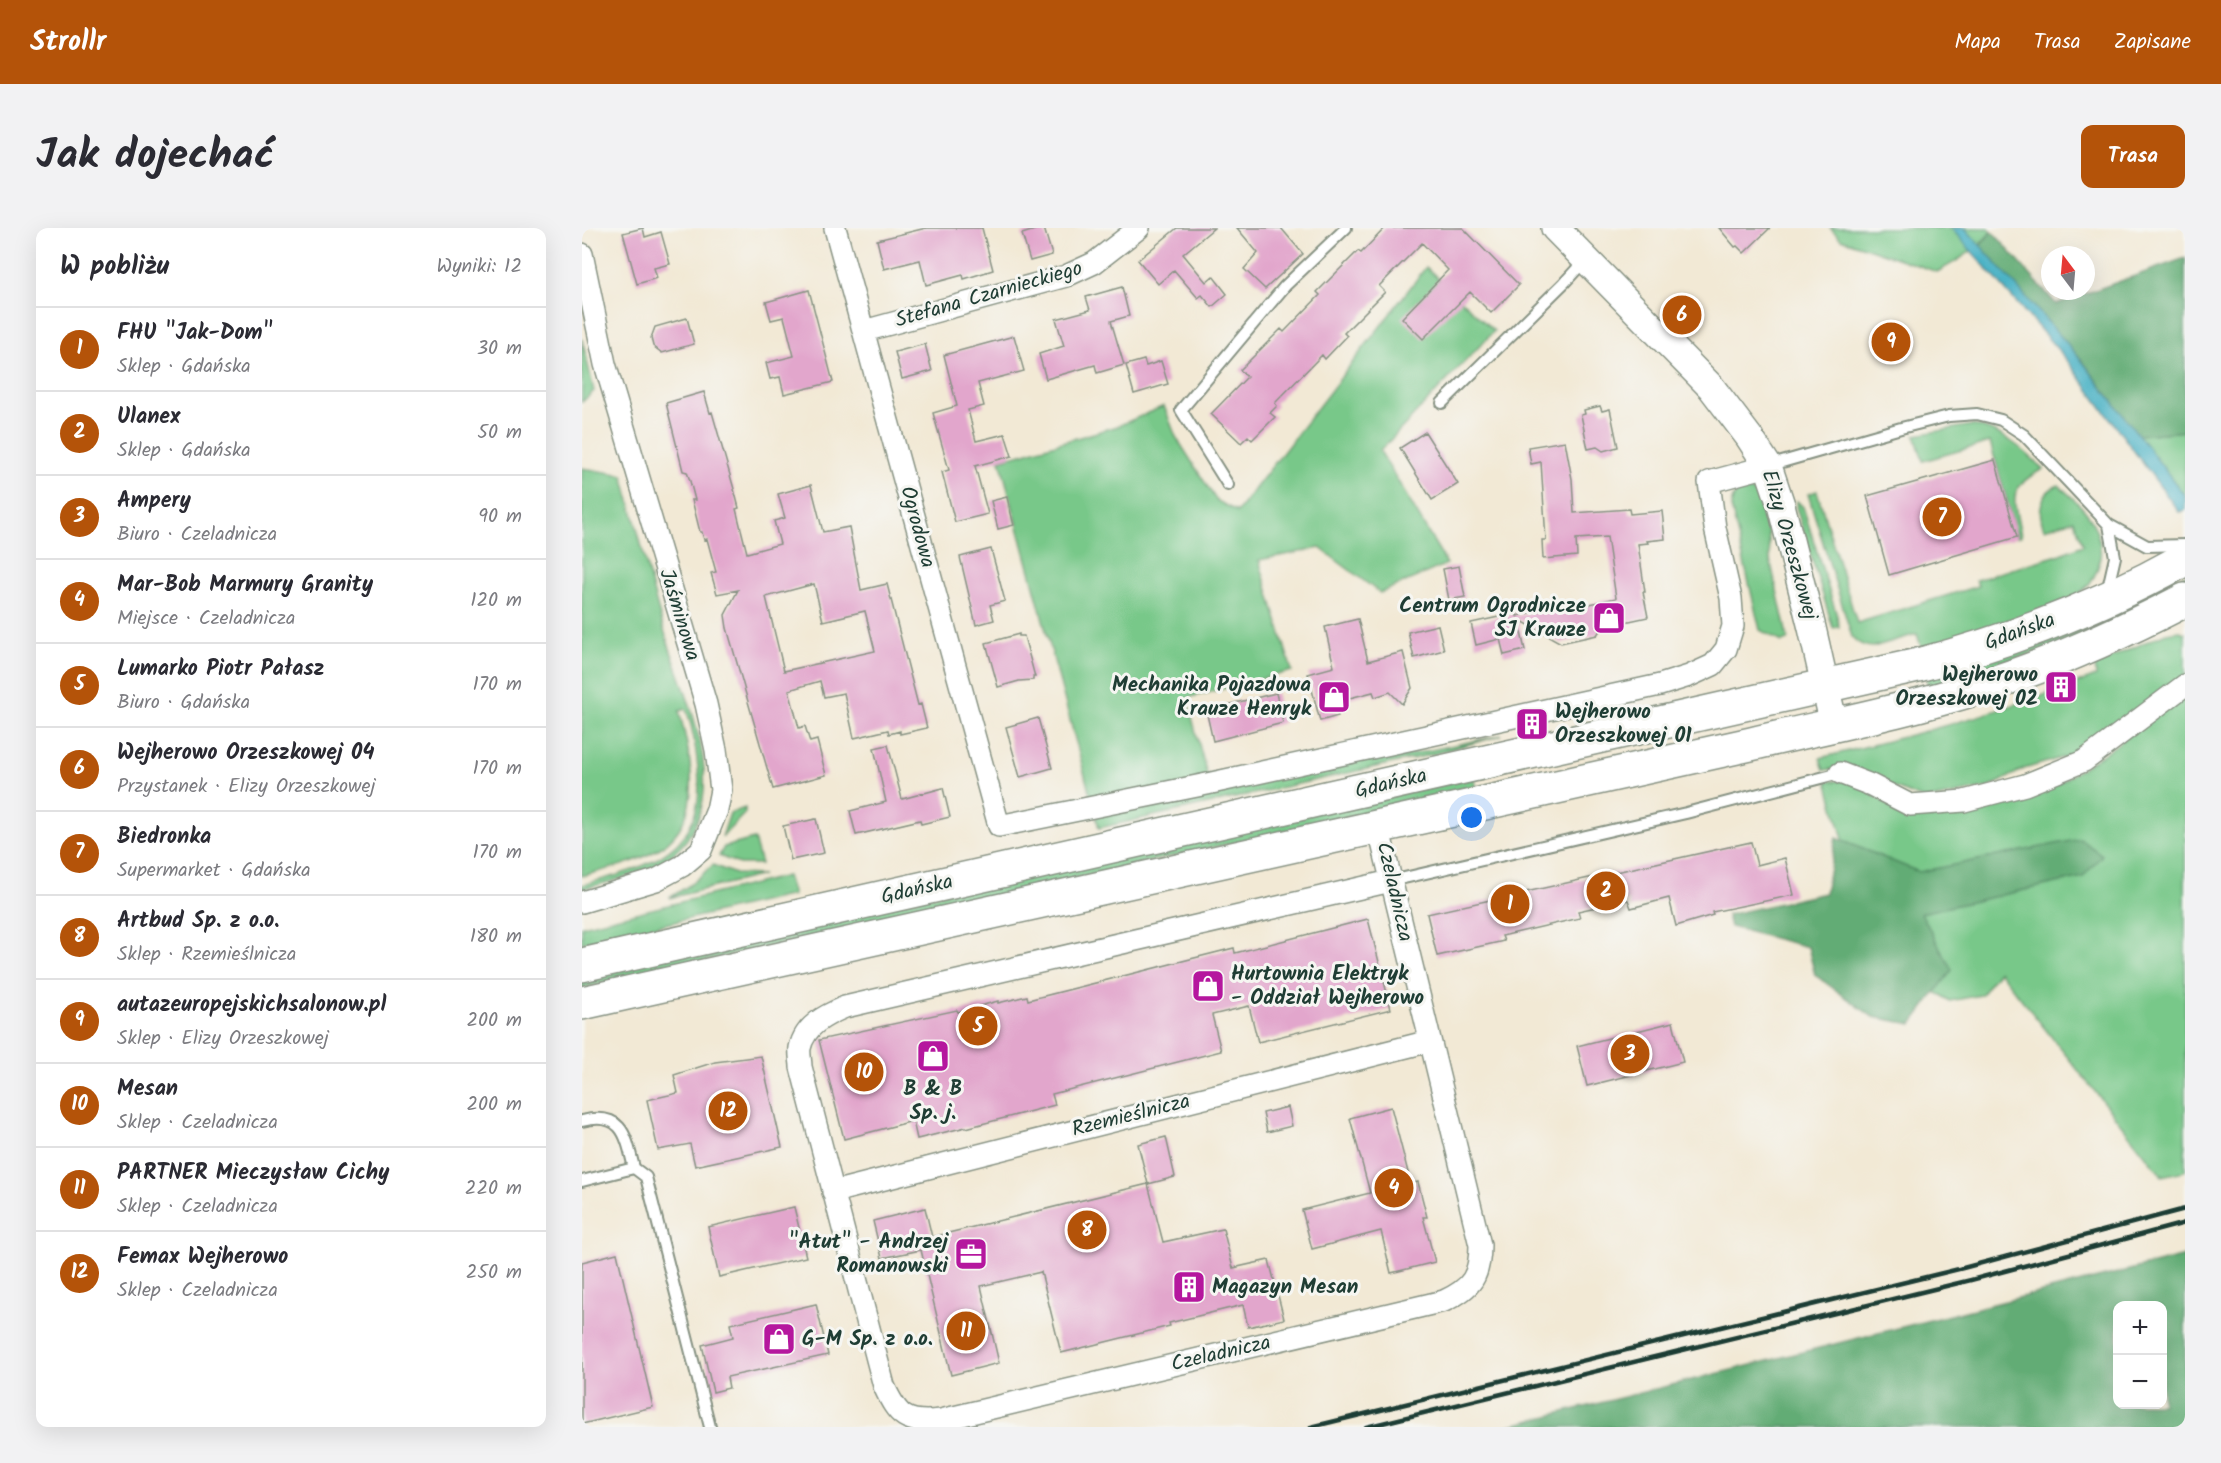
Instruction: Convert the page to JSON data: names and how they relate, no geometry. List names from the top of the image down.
{
  "streets": {
    "main road": ["Gdańska"],
    "street": [
      "Stefana Czarnieckiego",
      "Ogrodowa",
      "Elizy Orzeszkowej",
      "Jaśminowa",
      "Czeladnicza",
      "Rzemieślnicza"
    ]
  },
  "crossings": [
    ["Stefana Czarnieckiego", "Ogrodowa"],
    ["Ogrodowa", "Elizy Orzeszkowej"],
    ["Elizy Orzeszkowej", "Gdańska"],
    ["Gdańska", "Czeladnicza"],
    ["Czeladnicza", "Rzemieślnicza"]
  ],
  "places": {
    "shop": [
      "Centrum Ogrodnicze SJ Krauze",
      "Mechanika Pojazdowa Krauze Henryk",
      "Hurtownia Elektryk - Oddział Wejherowo",
      "B & B Sp. j.",
      "G-M Sp. z o.o."
    ],
    "building": ["Wejherowo Orzeszkowej 02", "Wejherowo Orzeszkowej 01", "Magazyn Mesan"],
    "office": ["\"Atut\" - Andrzej Romanowski"]
  },
  "north": "top",
  "page": {
    "header": "Strollr",
    "nav": ["Mapa", "Trasa", "Zapisane"],
    "title": "Jak dojechać",
    "buttons": "Trasa",
    "heading": ["W pobliżu", "Wyniki: 12"],
    "pins": [
      "6",
      "9",
      "7",
      "2",
      "1",
      "5",
      "3",
      "10",
      "12",
      "4",
      "8",
      "11"
    ],
    "list": [
      {
        "mark": "1",
        "name": "FHU \"Jak-Dom\"",
        "note": "Sklep · Gdańska",
        "value": "30 m"
      },
      {
        "mark": "2",
        "name": "Ulanex",
        "note": "Sklep · Gdańska",
        "value": "50 m"
      },
      {
        "mark": "3",
        "name": "Ampery",
        "note": "Biuro · Czeladnicza",
        "value": "90 m"
      },
      {
        "mark": "4",
        "name": "Mar-Bob Marmury Granity",
        "note": "Miejsce · Czeladnicza",
        "value": "120 m"
      },
      {
        "mark": "5",
        "name": "Lumarko Piotr Pałasz",
        "note": "Biuro · Gdańska",
        "value": "170 m"
      },
      {
        "mark": "6",
        "name": "Wejherowo Orzeszkowej 04",
        "note": "Przystanek · Elizy Orzeszkowej",
        "value": "170 m"
      },
      {
        "mark": "7",
        "name": "Biedronka",
        "note": "Supermarket · Gdańska",
        "value": "170 m"
      },
      {
        "mark": "8",
        "name": "Artbud Sp. z o.o.",
        "note": "Sklep · Rzemieślnicza",
        "value": "180 m"
      },
      {
        "mark": "9",
        "name": "autazeuropejskichsalonow.pl",
        "note": "Sklep · Elizy Orzeszkowej",
        "value": "200 m"
      },
      {
        "mark": "10",
        "name": "Mesan",
        "note": "Sklep · Czeladnicza",
        "value": "200 m"
      },
      {
        "mark": "11",
        "name": "PARTNER Mieczysław Cichy",
        "note": "Sklep · Czeladnicza",
        "value": "220 m"
      },
      {
        "mark": "12",
        "name": "Femax Wejherowo",
        "note": "Sklep · Czeladnicza",
        "value": "250 m"
      }
    ],
    "map_buttons": ["+", "−"]
  }
}
